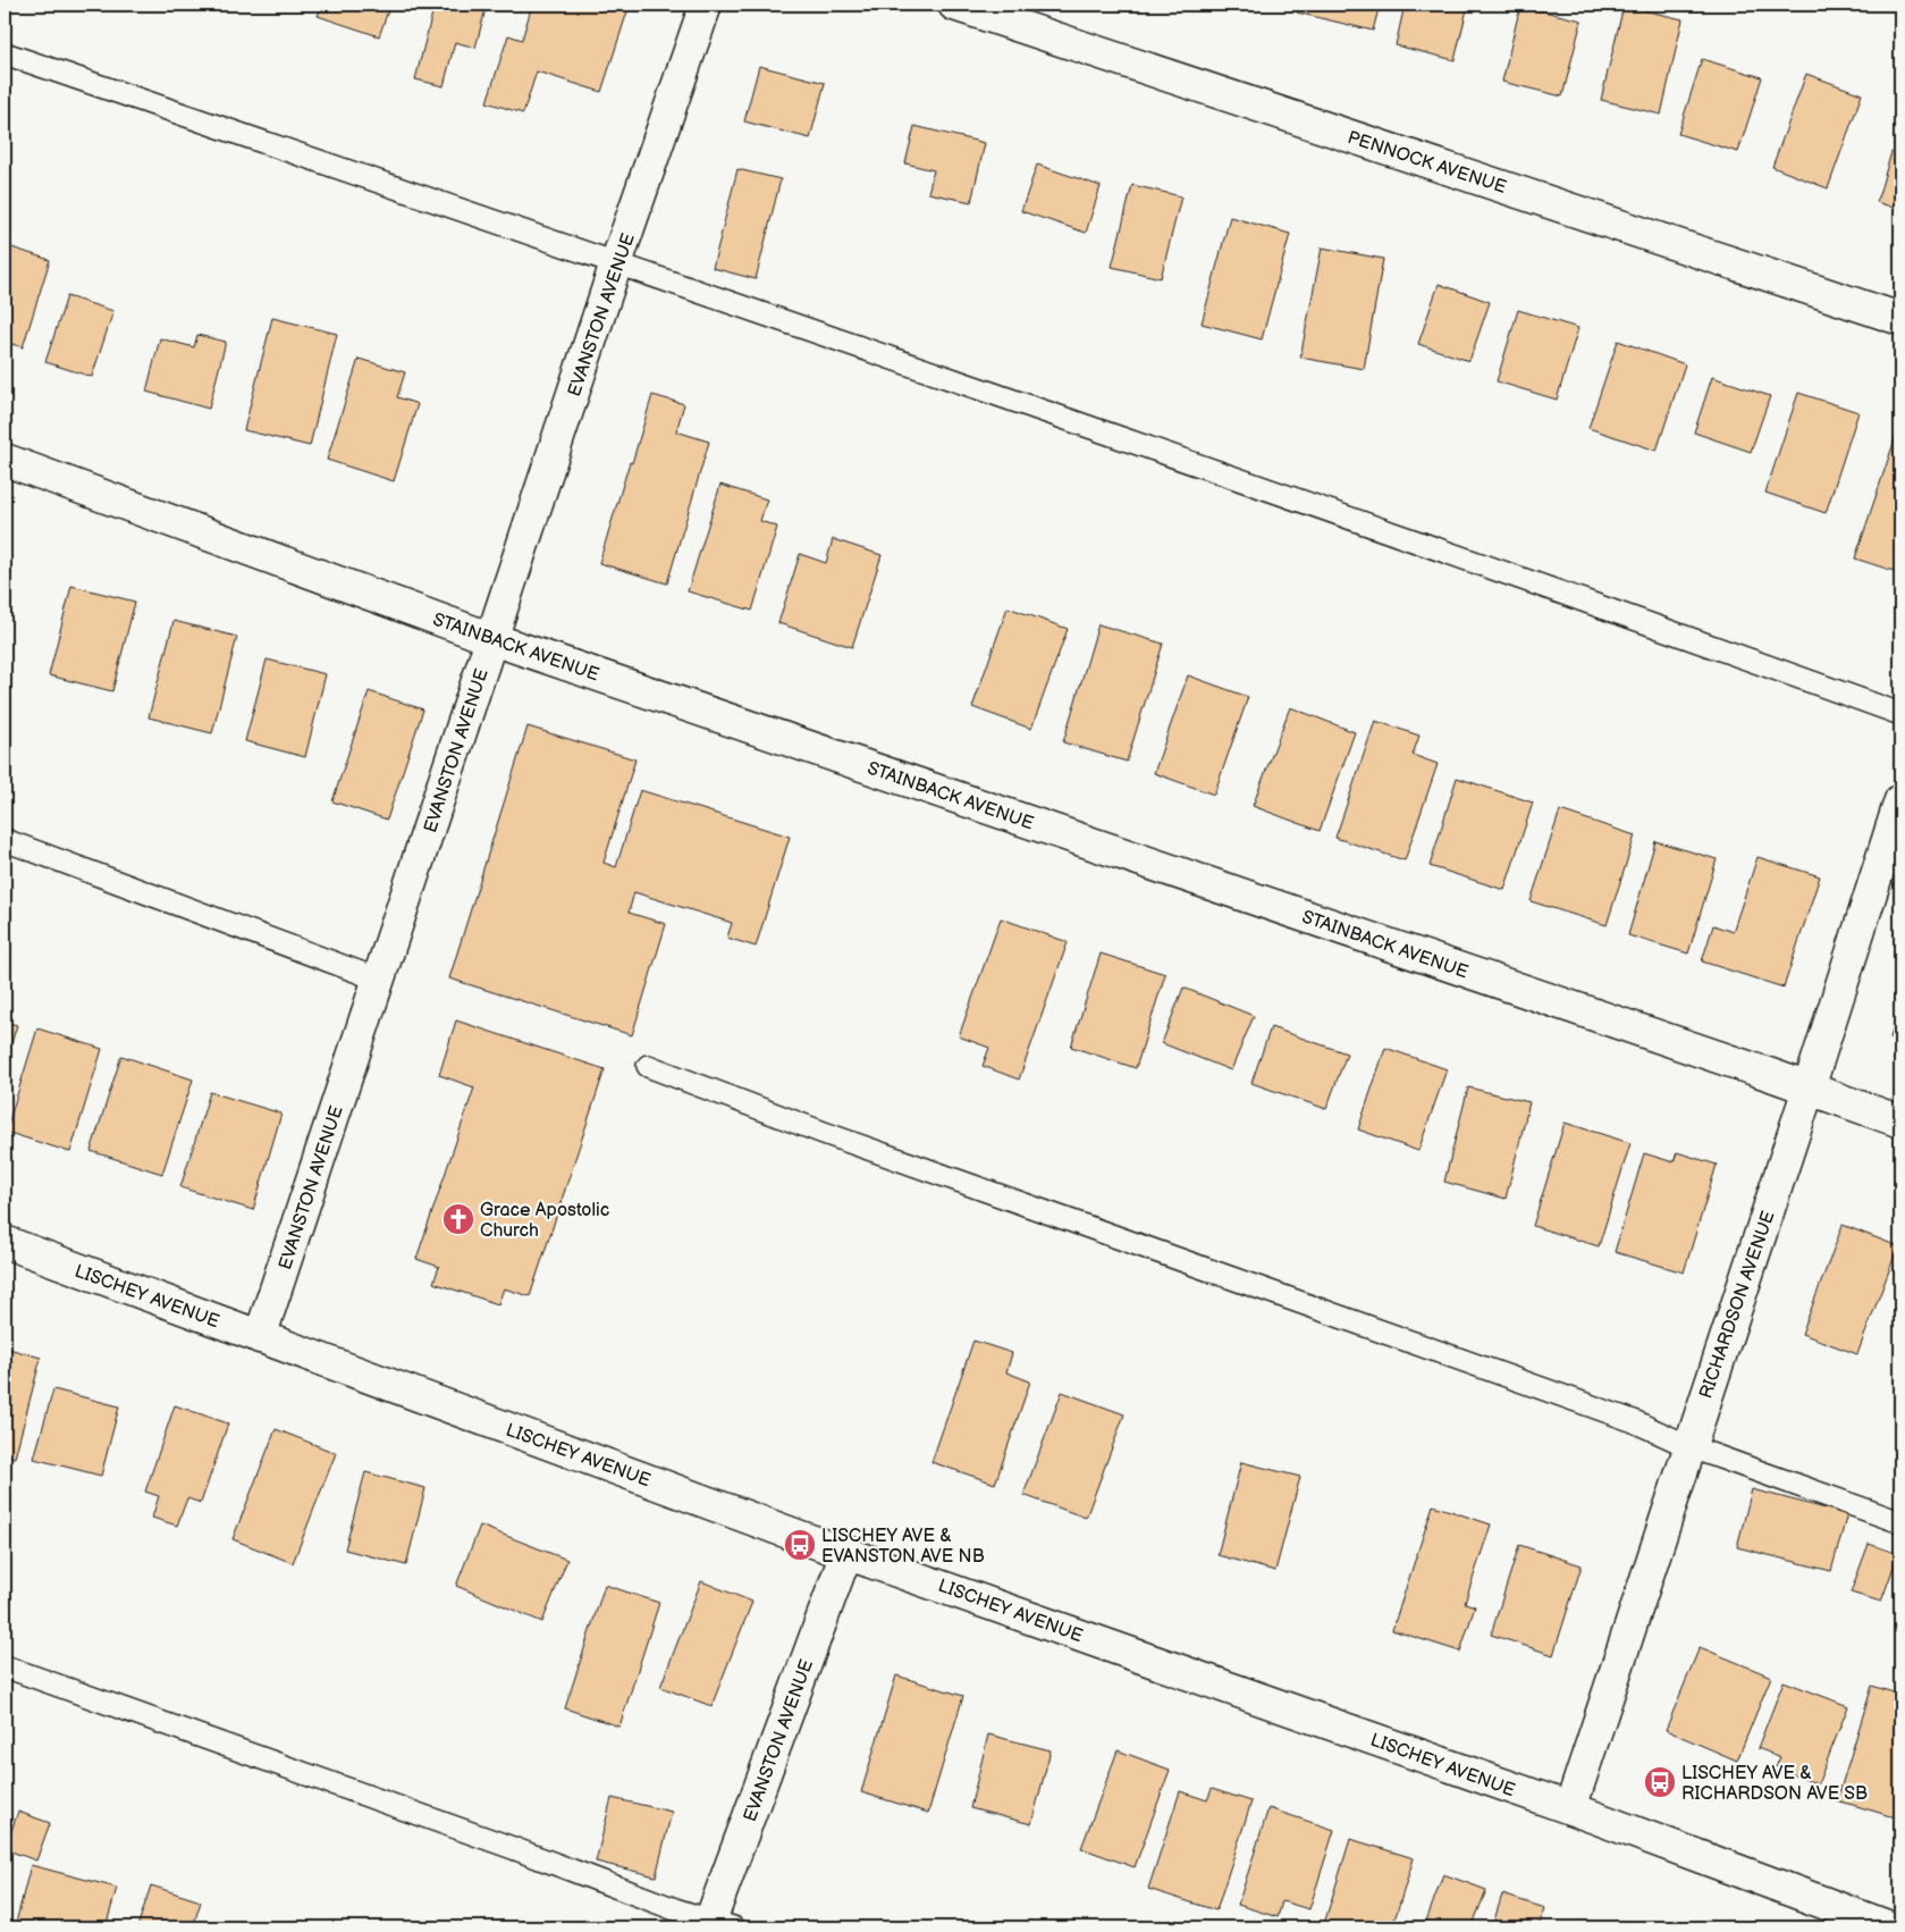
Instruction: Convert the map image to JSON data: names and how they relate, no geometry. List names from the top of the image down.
{
  "streets": {
    "street": [
      "PENNOCK AVENUE",
      "EVANSTON AVENUE",
      "STAINBACK AVENUE",
      "LISCHEY AVENUE",
      "RICHARDSON AVENUE"
    ]
  },
  "crossings": [
    ["EVANSTON AVENUE", "STAINBACK AVENUE"],
    ["EVANSTON AVENUE", "LISCHEY AVENUE"],
    ["STAINBACK AVENUE", "RICHARDSON AVENUE"],
    ["LISCHEY AVENUE", "RICHARDSON AVENUE"]
  ],
  "places": {
    "church": ["Grace Apostolic Church"],
    "bus stop": ["LISCHEY AVE & EVANSTON AVE NB", "LISCHEY AVE & RICHARDSON AVE SB"]
  }
}
